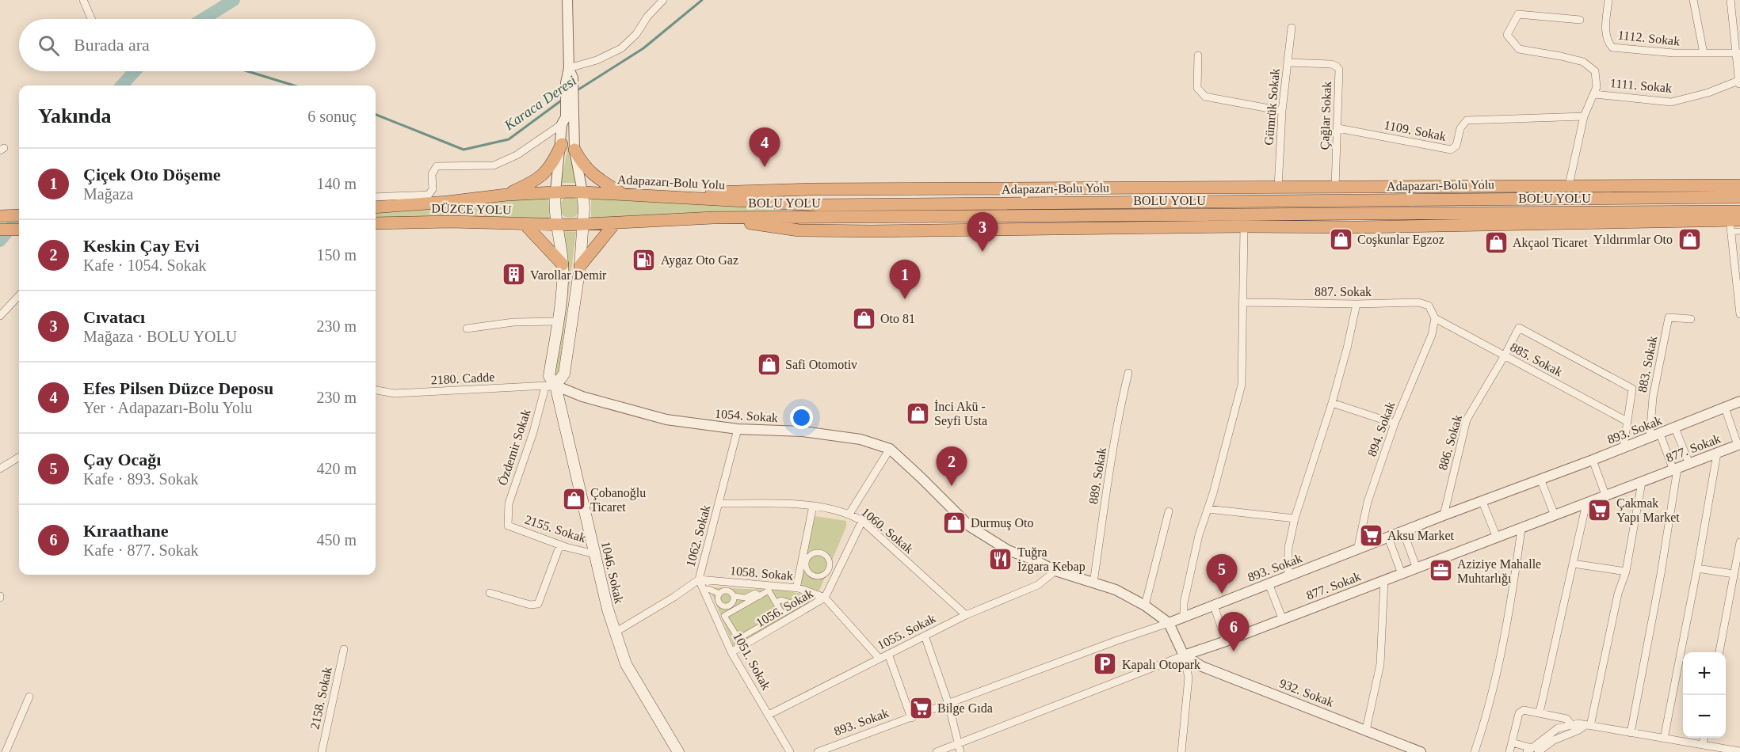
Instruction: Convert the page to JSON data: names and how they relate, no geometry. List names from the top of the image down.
{
  "streets": {
    "highway": ["Adapazarı-Bolu Yolu", "BOLU YOLU", "DÜZCE YOLU"],
    "main road": ["1046. Sokak"],
    "street": [
      "1112. Sokak",
      "1111. Sokak",
      "Gümrük Sokak",
      "Çağlar Sokak",
      "1109. Sokak",
      "887. Sokak",
      "885. Sokak",
      "883. Sokak",
      "2180. Cadde",
      "1054. Sokak",
      "894. Sokak",
      "893. Sokak",
      "886. Sokak",
      "Özdemir Sokak",
      "877. Sokak",
      "889. Sokak",
      "2155. Sokak",
      "1060. Sokak",
      "1062. Sokak",
      "1058. Sokak",
      "1056. Sokak",
      "1055. Sokak",
      "1051. Sokak",
      "932. Sokak",
      "2158. Sokak"
    ]
  },
  "crossings": [
    ["Gümrük Sokak", "Çağlar Sokak"],
    ["Çağlar Sokak", "1109. Sokak"],
    ["Adapazarı-Bolu Yolu", "1046. Sokak"],
    ["BOLU YOLU", "DÜZCE YOLU"],
    ["DÜZCE YOLU", "1046. Sokak"],
    ["887. Sokak", "885. Sokak"],
    ["887. Sokak", "894. Sokak"],
    ["885. Sokak", "894. Sokak"],
    ["885. Sokak", "886. Sokak"],
    ["883. Sokak", "893. Sokak"],
    ["2180. Cadde", "1054. Sokak"],
    ["2180. Cadde", "Özdemir Sokak"],
    ["2180. Cadde", "1046. Sokak"],
    ["1054. Sokak", "893. Sokak"],
    ["1054. Sokak", "Özdemir Sokak"],
    ["1054. Sokak", "889. Sokak"],
    ["1054. Sokak", "1062. Sokak"],
    ["1054. Sokak", "1046. Sokak"],
    ["1054. Sokak", "1055. Sokak"],
    ["894. Sokak", "893. Sokak"],
    ["893. Sokak", "886. Sokak"],
    ["Özdemir Sokak", "2155. Sokak"],
    ["Özdemir Sokak", "1046. Sokak"],
    ["877. Sokak", "932. Sokak"],
    ["2155. Sokak", "1046. Sokak"],
    ["1060. Sokak", "1062. Sokak"],
    ["1060. Sokak", "1056. Sokak"],
    ["1060. Sokak", "1055. Sokak"],
    ["1062. Sokak", "1046. Sokak"],
    ["1062. Sokak", "1058. Sokak"],
    ["1062. Sokak", "1051. Sokak"],
    ["1058. Sokak", "1056. Sokak"],
    ["1058. Sokak", "1055. Sokak"],
    ["1058. Sokak", "1051. Sokak"],
    ["1056. Sokak", "1051. Sokak"],
    ["1055. Sokak", "1051. Sokak"]
  ],
  "water": ["Karaca Deresi"],
  "places": {
    "shop": [
      "Coşkunlar Egzoz",
      "Yıldırımlar Oto",
      "Akçaol Ticaret",
      "Oto 81",
      "Safi Otomotiv",
      "İnci Akü - Seyfi Usta",
      "Çobanoğlu Ticaret",
      "Durmuş Oto"
    ],
    "fuel station": ["Aygaz Oto Gaz"],
    "building": ["Varollar Demir"],
    "supermarket": ["Çakmak Yapı Market", "Aksu Market", "Bilge Gıda"],
    "restaurant": ["Tuğra İzgara Kebap"],
    "office": ["Aziziye Mahalle Muhtarlığı"],
    "parking": ["Kapalı Otopark"]
  },
  "page": {
    "search": "Burada ara",
    "heading": ["Yakında", "6 sonuç"],
    "pins": [
      "4",
      "3",
      "1",
      "2",
      "5",
      "6"
    ],
    "list": [
      {
        "mark": "1",
        "name": "Çiçek Oto Döşeme",
        "note": "Mağaza",
        "value": "140 m"
      },
      {
        "mark": "2",
        "name": "Keskin Çay Evi",
        "note": "Kafe · 1054. Sokak",
        "value": "150 m"
      },
      {
        "mark": "3",
        "name": "Cıvatacı",
        "note": "Mağaza · BOLU YOLU",
        "value": "230 m"
      },
      {
        "mark": "4",
        "name": "Efes Pilsen Düzce Deposu",
        "note": "Yer · Adapazarı-Bolu Yolu",
        "value": "230 m"
      },
      {
        "mark": "5",
        "name": "Çay Ocağı",
        "note": "Kafe · 893. Sokak",
        "value": "420 m"
      },
      {
        "mark": "6",
        "name": "Kıraathane",
        "note": "Kafe · 877. Sokak",
        "value": "450 m"
      }
    ],
    "map_buttons": ["+", "−"]
  }
}
